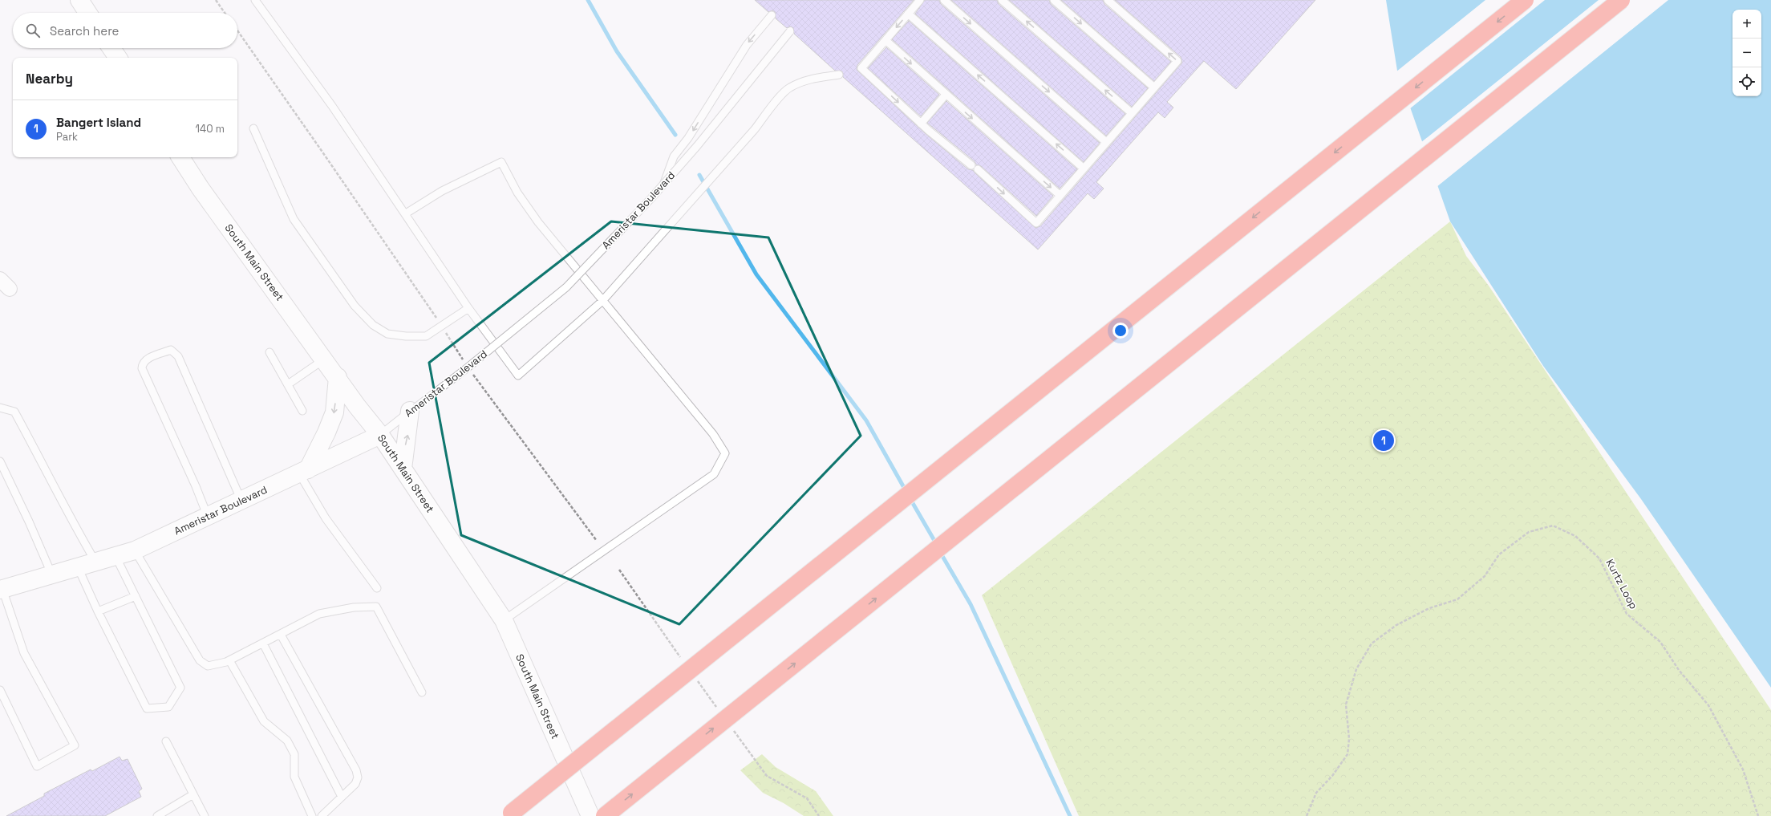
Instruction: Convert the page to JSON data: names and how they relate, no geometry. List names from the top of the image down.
{
  "streets": {
    "street": ["Ameristar Boulevard", "South Main Street"],
    "path": ["Kurtz Loop"]
  },
  "crossings": [
    ["Ameristar Boulevard", "South Main Street"]
  ],
  "page": {
    "map_buttons": ["+", "−"],
    "search": "Search here",
    "heading": "Nearby",
    "list": [
      {
        "mark": "1",
        "name": "Bangert Island",
        "note": "Park",
        "value": "140 m"
      }
    ],
    "pins": "1"
  }
}
